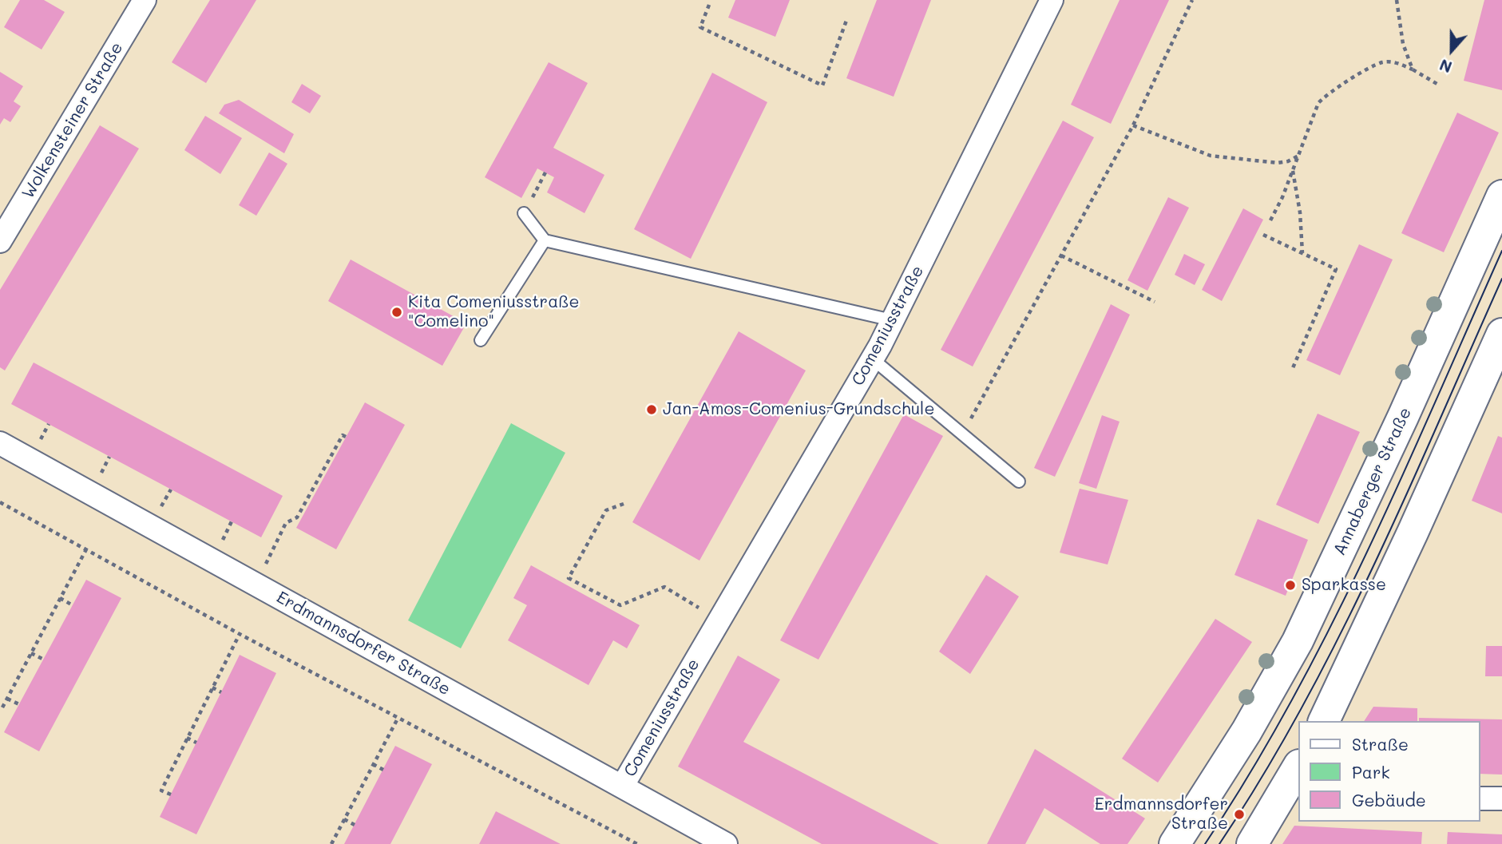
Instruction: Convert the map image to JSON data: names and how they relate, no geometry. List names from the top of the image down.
{
  "streets": {
    "main road": ["Annaberger Straße"],
    "street": ["Wolkensteiner Straße", "Comeniusstraße", "Erdmannsdorfer Straße"]
  },
  "crossings": [
    ["Comeniusstraße", "Erdmannsdorfer Straße"]
  ],
  "places": [
    "Kita Comeniusstraße \"Comelino\"",
    "Jan-Amos-Comenius-Grundschule",
    "Sparkasse",
    "Erdmannsdorfer Straße"
  ],
  "legend": ["Straße", "Park", "Gebäude"],
  "north": "bottom"
}
